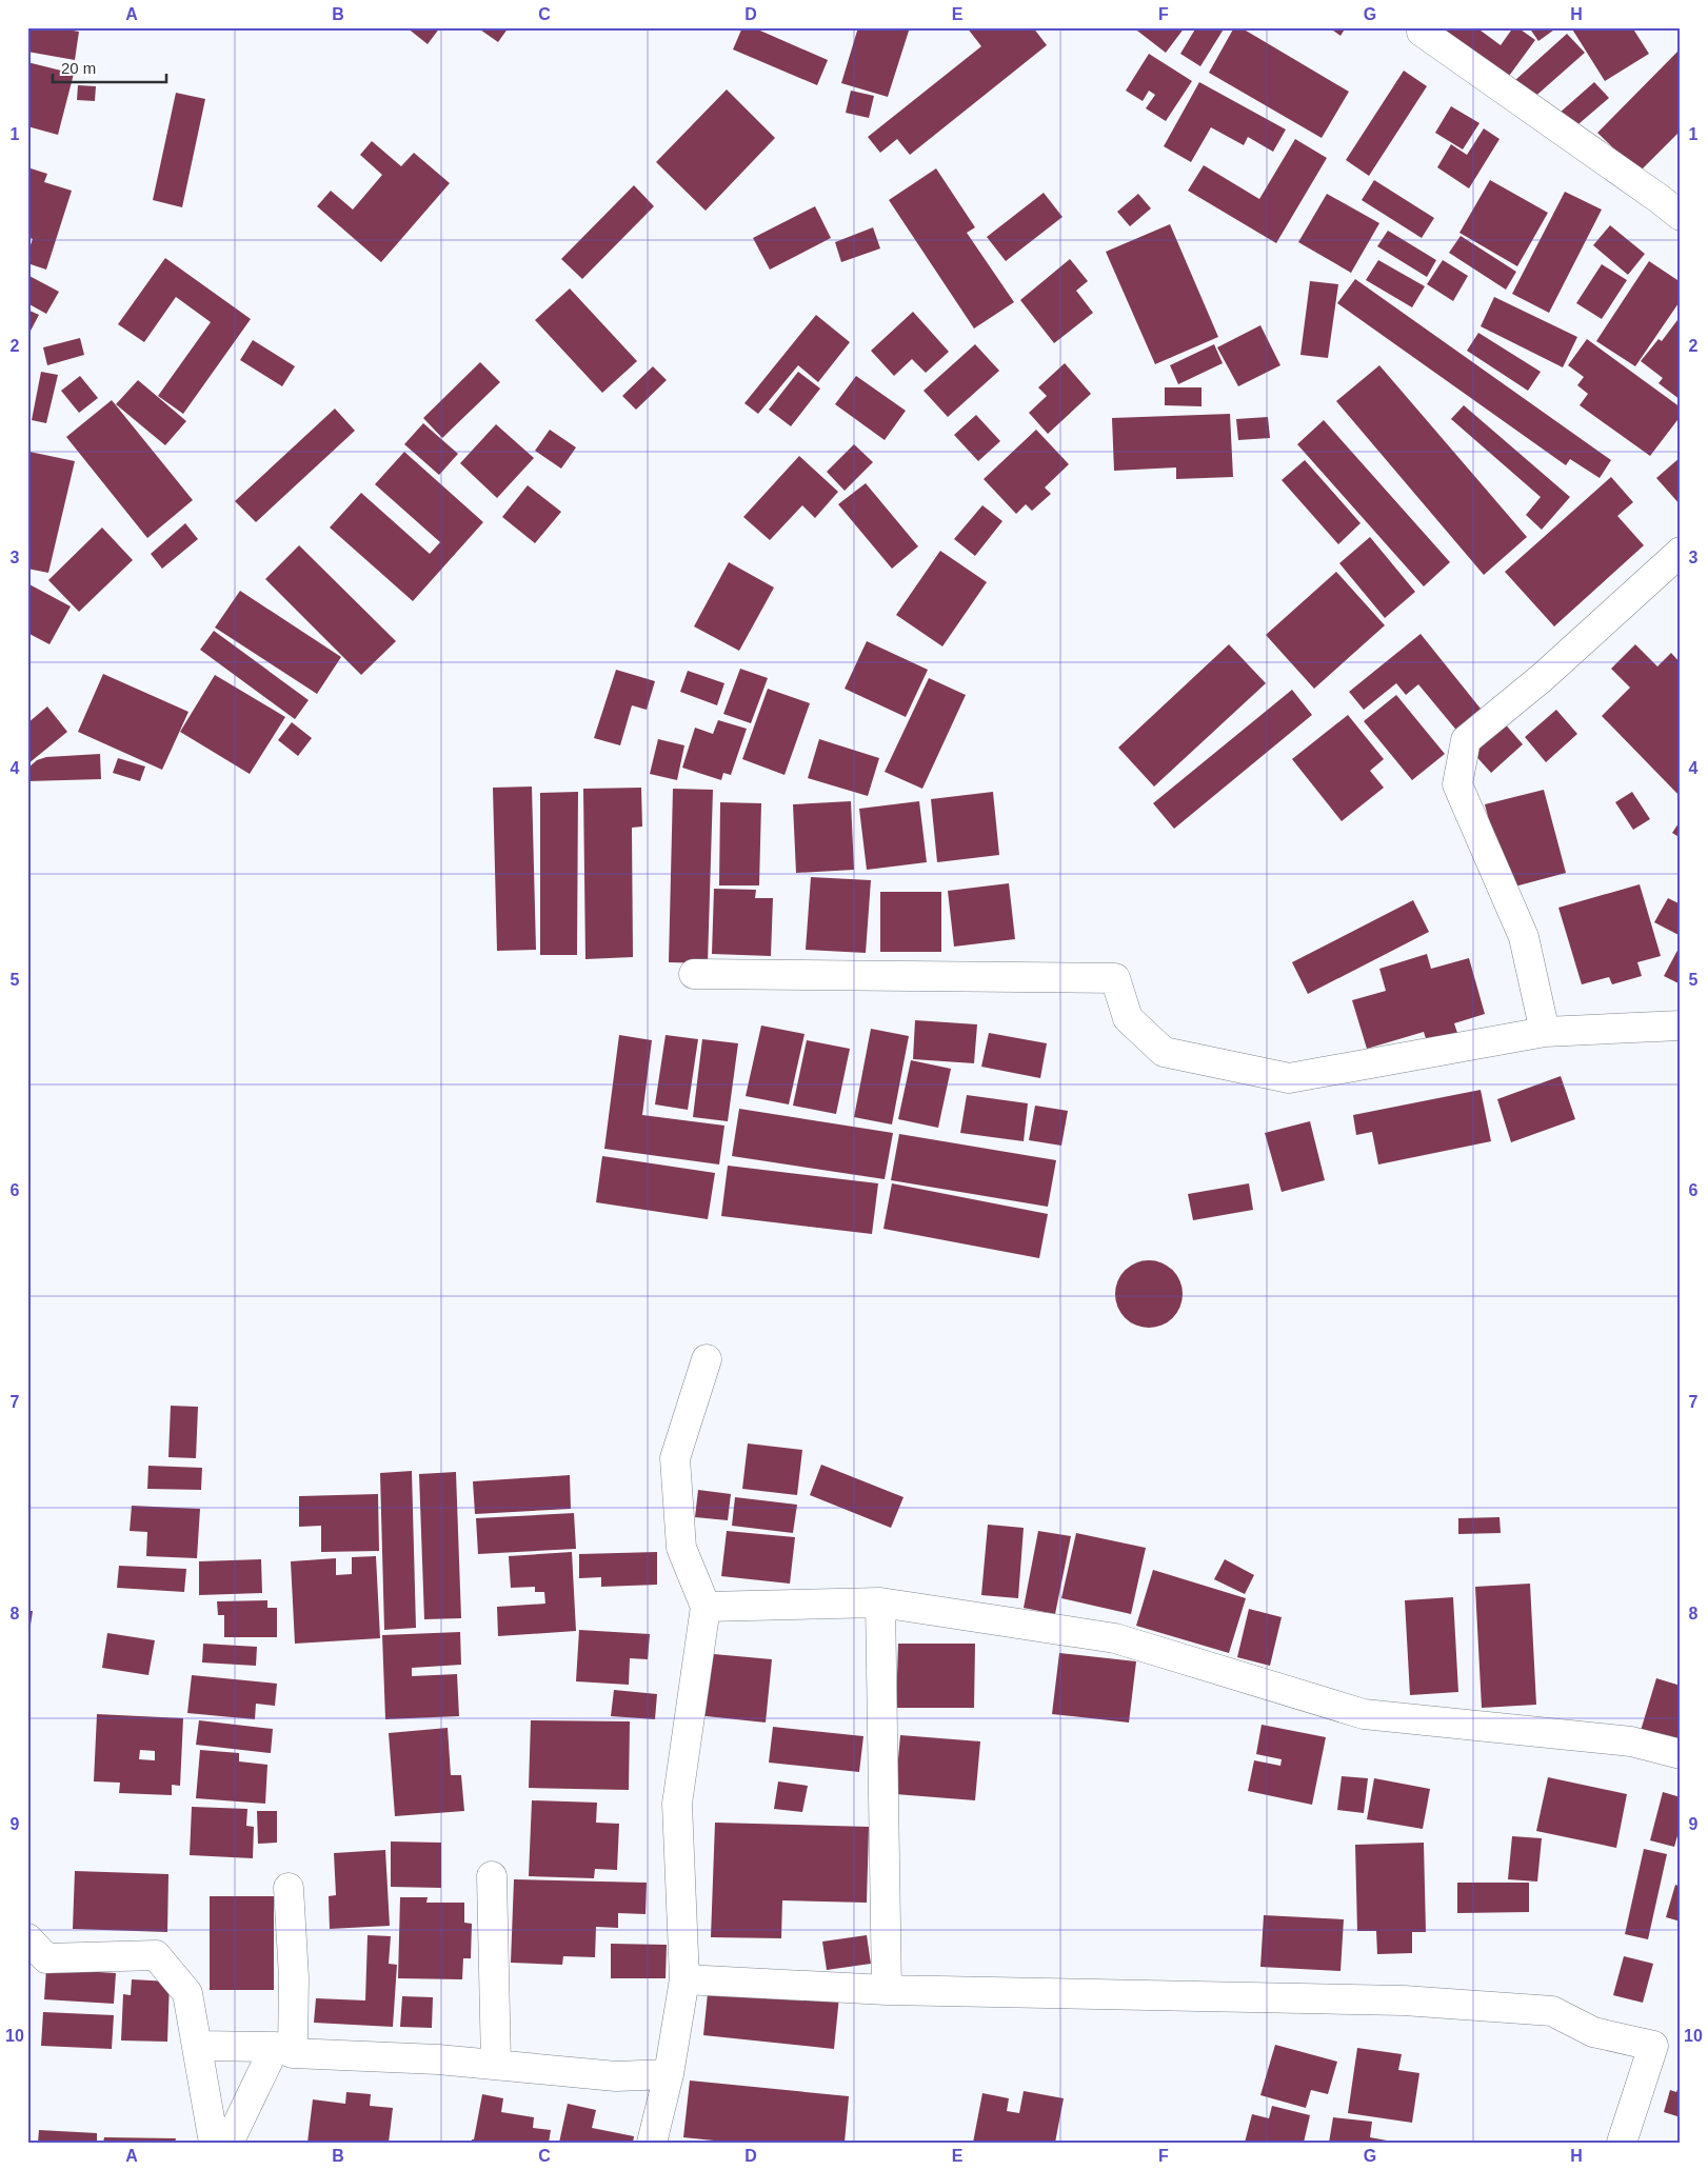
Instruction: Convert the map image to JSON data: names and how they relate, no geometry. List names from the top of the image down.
{
  "scale_bar": "20 m",
  "grid": {
    "columns": [
      "A",
      "B",
      "C",
      "D",
      "E",
      "F",
      "G",
      "H"
    ],
    "rows": [
      "1",
      "2",
      "3",
      "4",
      "5",
      "6",
      "7",
      "8",
      "9",
      "10"
    ]
  }
}
